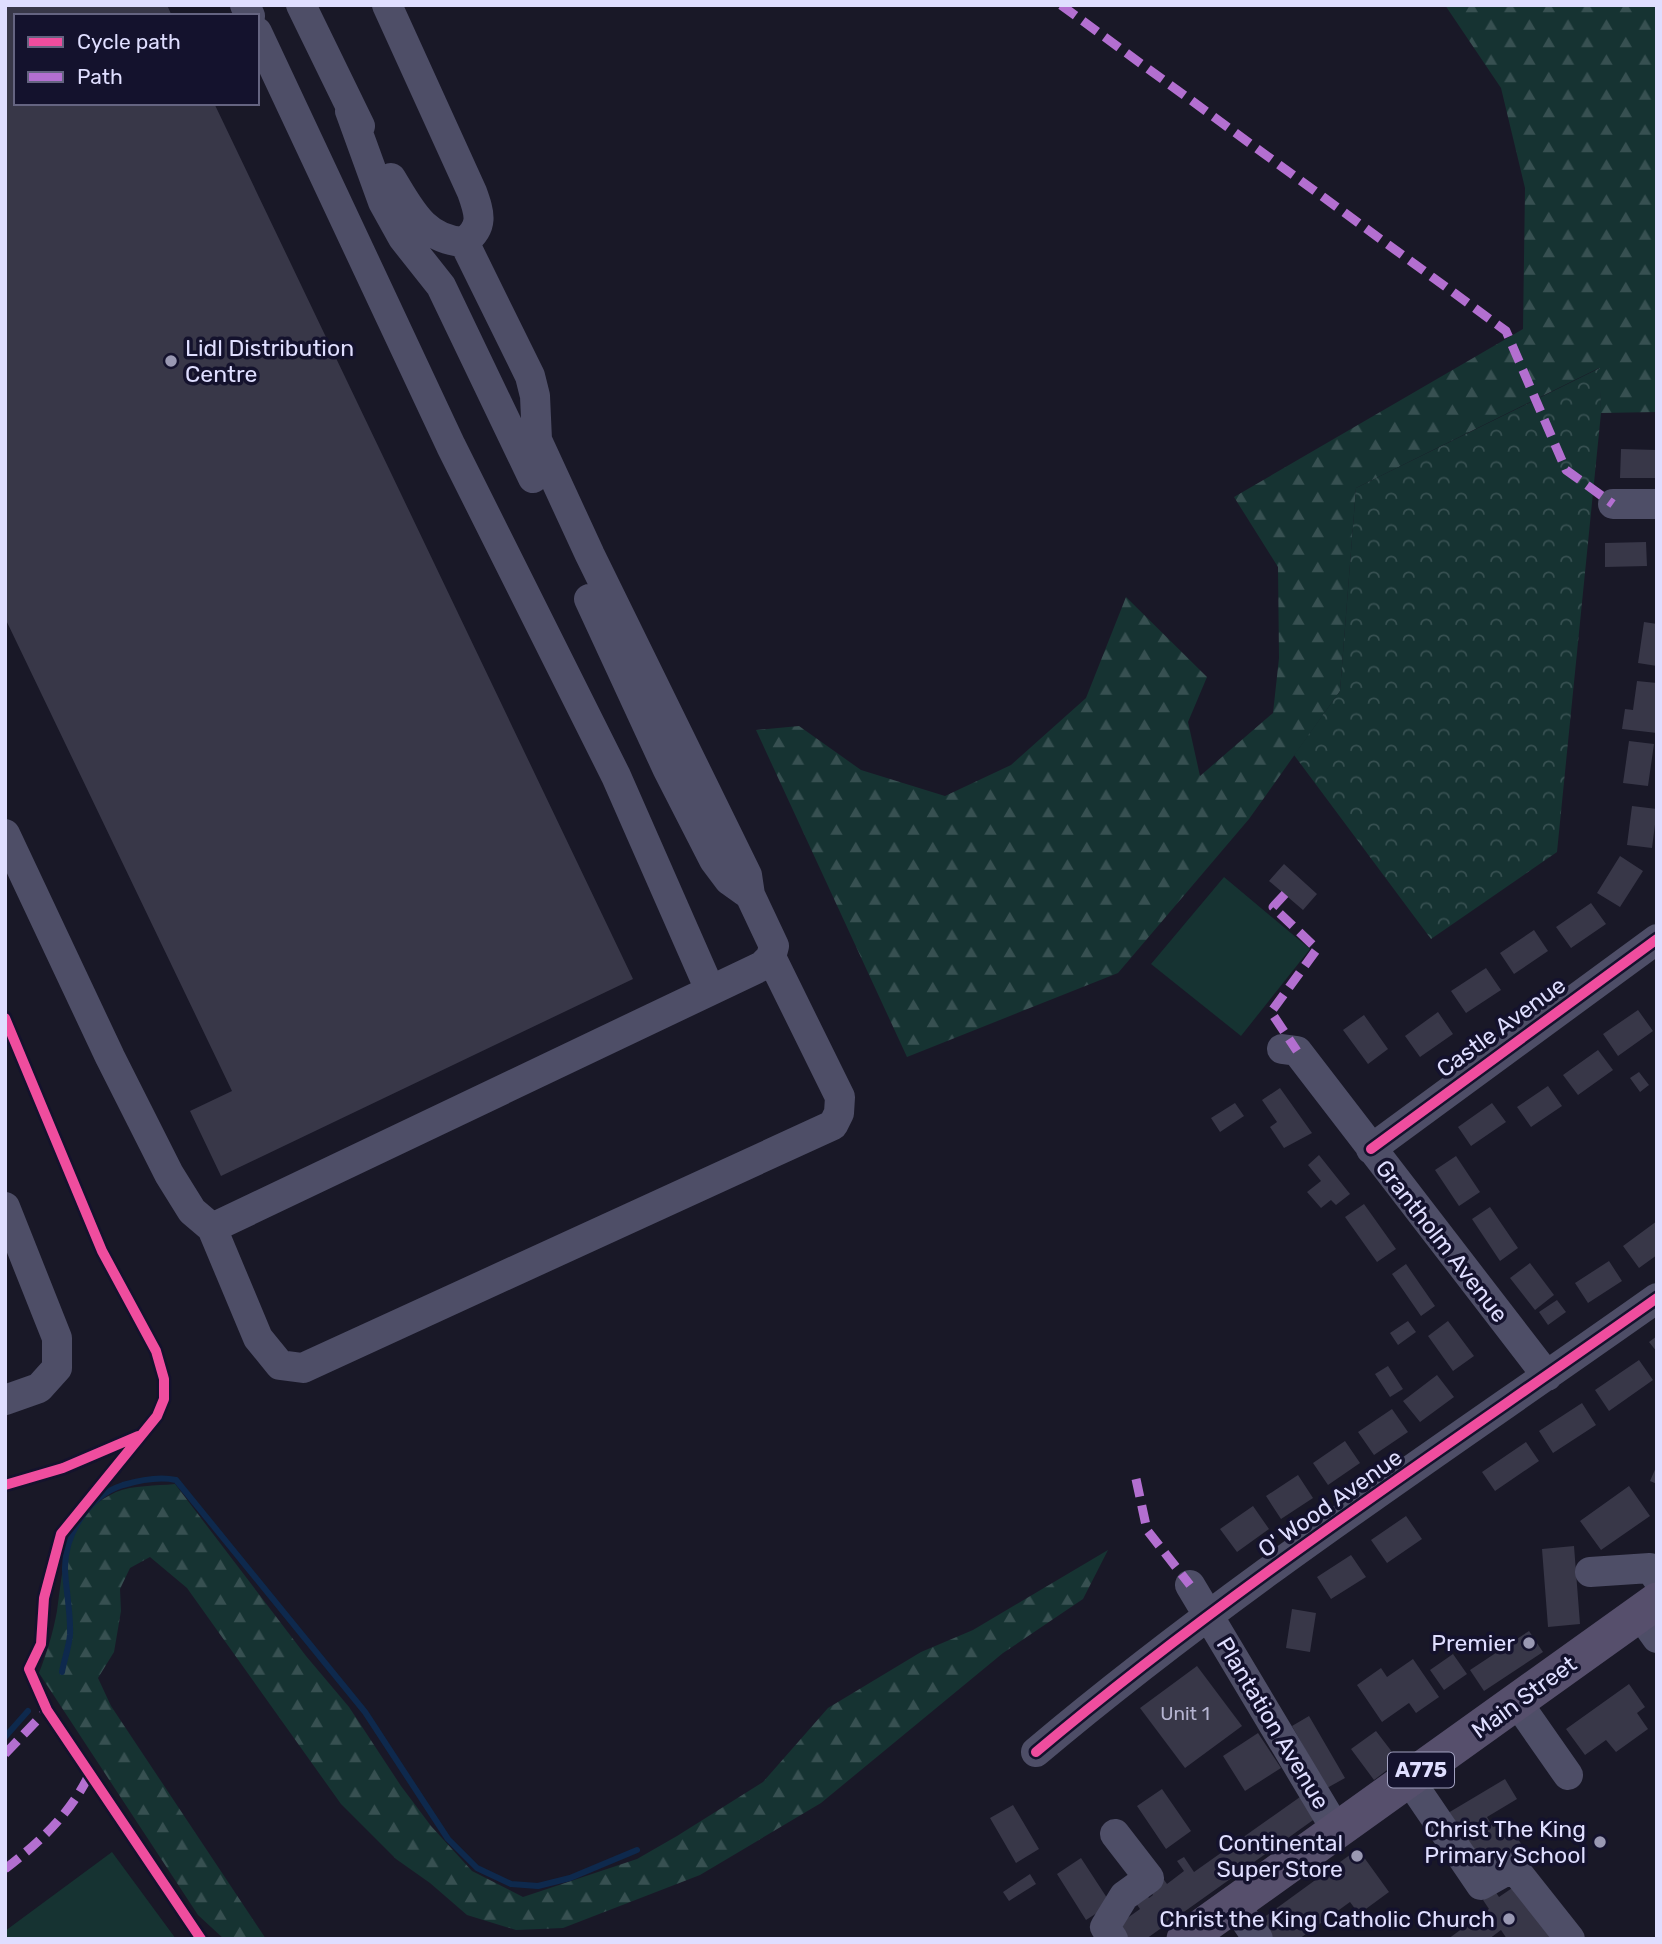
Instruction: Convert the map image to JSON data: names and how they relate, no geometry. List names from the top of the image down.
{
  "streets": {
    "main road": ["Main Street", "A775"],
    "street": [
      "Castle Avenue",
      "Grantholm Avenue",
      "O' Wood Avenue",
      "Plantation Avenue"
    ]
  },
  "crossings": [
    ["Castle Avenue", "Grantholm Avenue"],
    ["Grantholm Avenue", "O' Wood Avenue"],
    ["O' Wood Avenue", "Plantation Avenue"],
    ["Main Street", "Plantation Avenue"]
  ],
  "places": [
    "Lidl Distribution Centre",
    "Premier",
    "Christ The King Primary School",
    "Continental Super Store",
    "Christ the King Catholic Church"
  ],
  "house_numbers": ["Unit 1"],
  "legend": ["Cycle path", "Path"]
}
